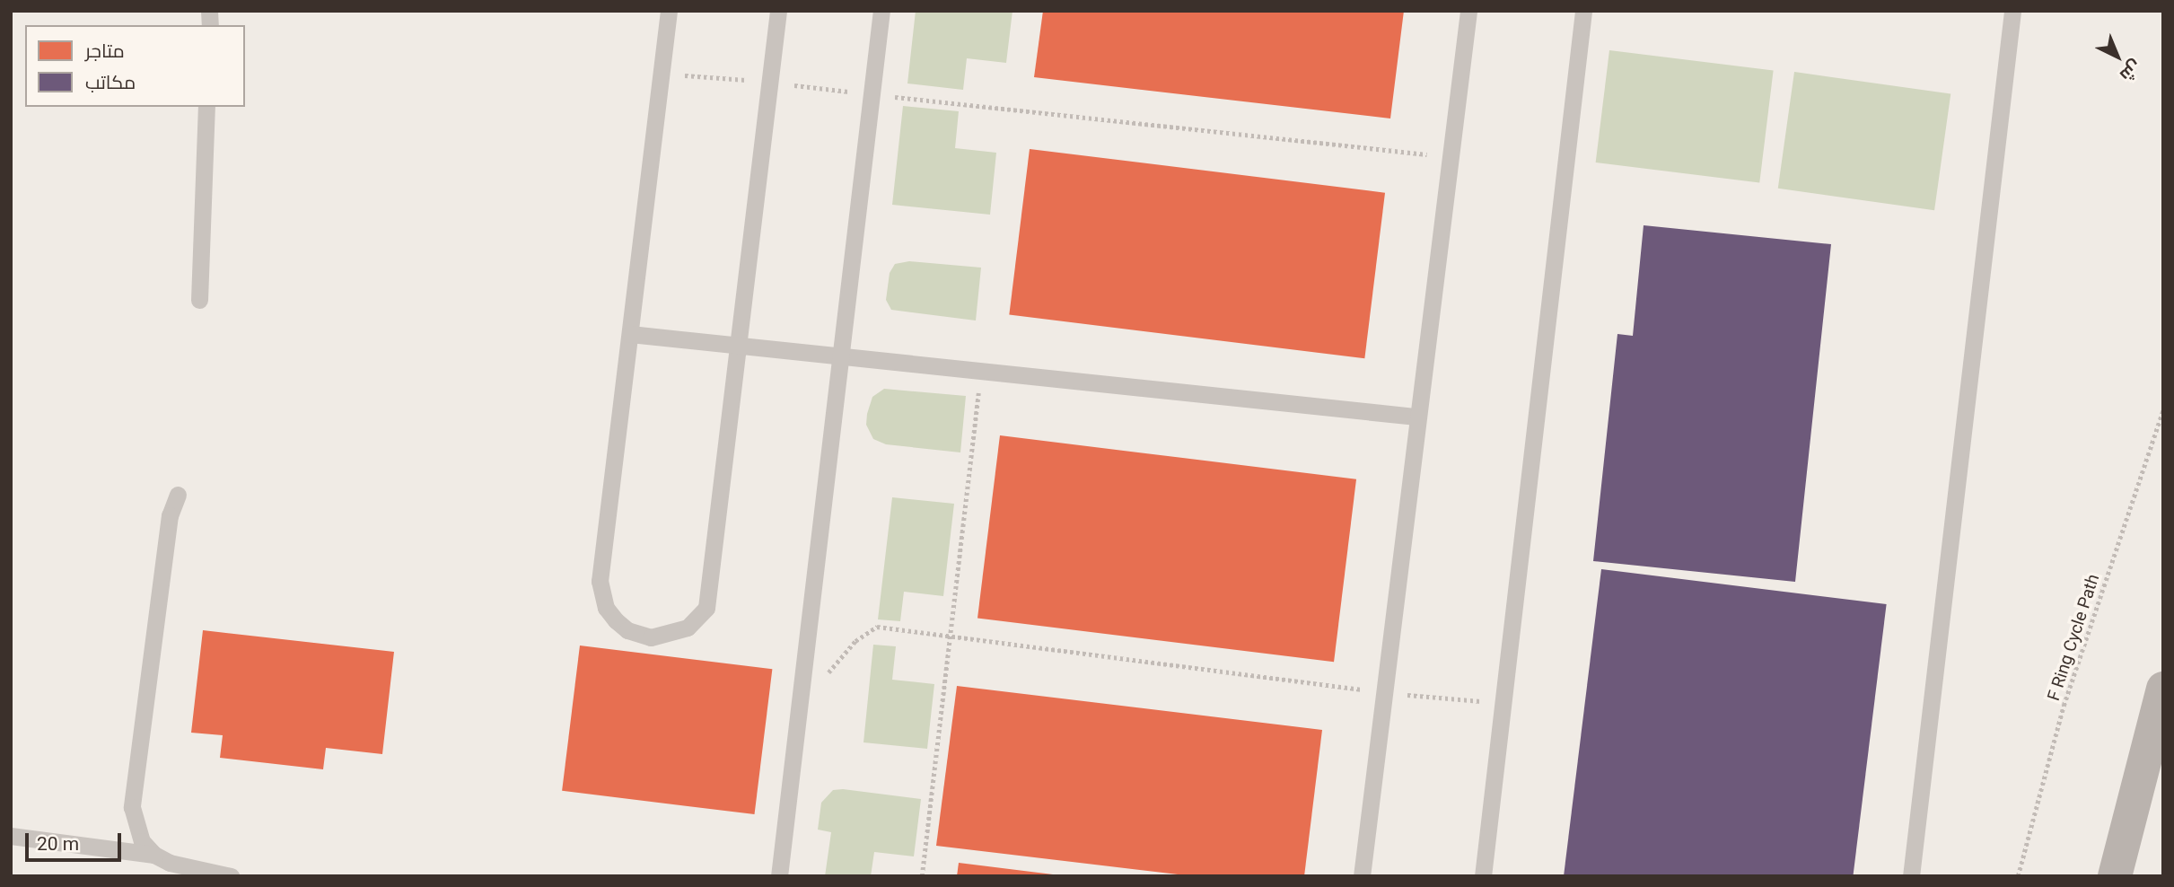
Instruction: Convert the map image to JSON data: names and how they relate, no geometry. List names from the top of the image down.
{
  "streets": {
    "path": ["F Ring Cycle Path"]
  },
  "legend": ["متاجر", "مكاتب"],
  "scale_bar": "20 m",
  "north": "bottom right"
}
